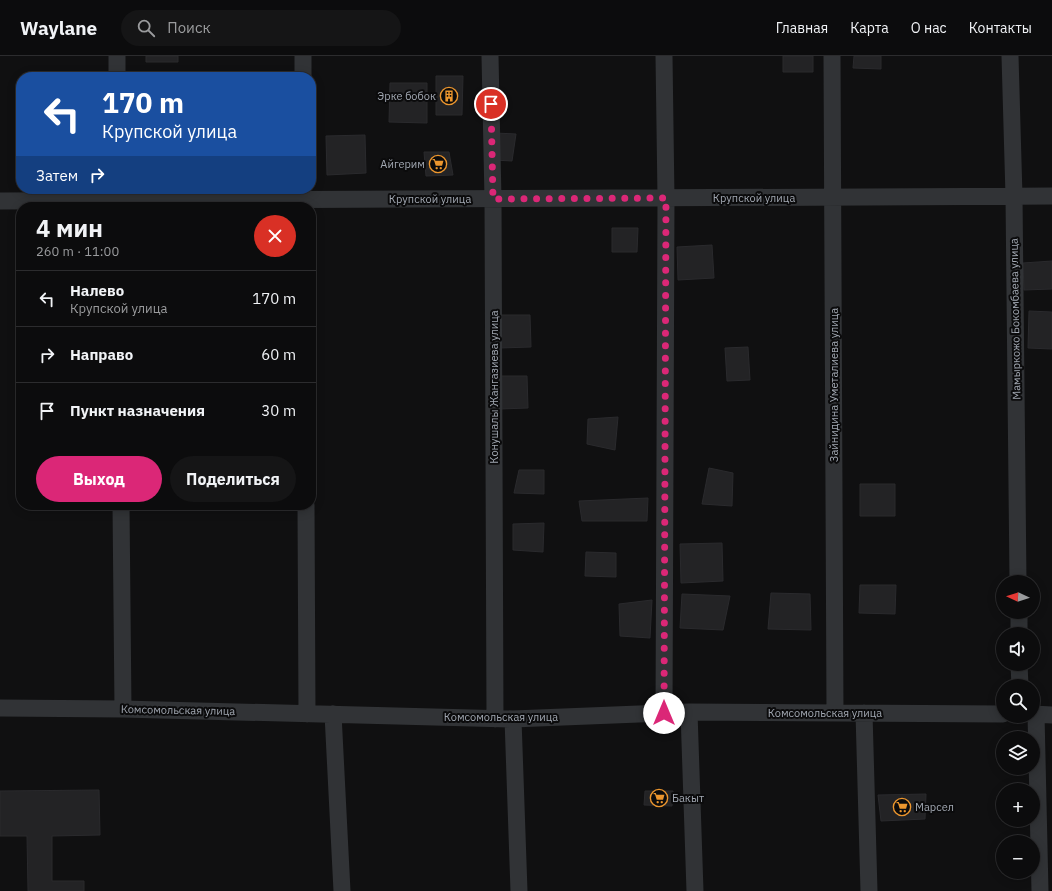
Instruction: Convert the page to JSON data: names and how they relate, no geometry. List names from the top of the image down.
{
  "streets": {
    "street": [
      "Крупской улица",
      "Мамыркожо Бокомбаева улица",
      "Зайнидина Уметалиева улица",
      "Конушалы Жангазиева улица",
      "Комсомольская улица"
    ]
  },
  "crossings": [
    ["Крупской улица", "Мамыркожо Бокомбаева улица"],
    ["Крупской улица", "Зайнидина Уметалиева улица"],
    ["Крупской улица", "Конушалы Жангазиева улица"],
    ["Зайнидина Уметалиева улица", "Комсомольская улица"],
    ["Конушалы Жангазиева улица", "Комсомольская улица"]
  ],
  "places": {
    "building": ["Эрке бобок"],
    "supermarket": ["Айгерим", "Бакыт", "Марсел"]
  },
  "north": "left",
  "page": {
    "header": "Waylane",
    "search": "Поиск",
    "nav": [
      "Главная",
      "Карта",
      "О нас",
      "Контакты"
    ],
    "turn": ["170 m", "Крупской улица"],
    "then": "Затем",
    "heading": ["4 мин", "260 m · 11:00"],
    "list": [
      {
        "name": "Налево",
        "note": "Крупской улица",
        "value": "170 m"
      },
      {
        "name": "Направо",
        "value": "60 m"
      },
      {
        "name": "Пункт назначения",
        "value": "30 m"
      }
    ],
    "buttons": ["Выход", "Поделиться"],
    "map_buttons": ["+", "−"]
  }
}
